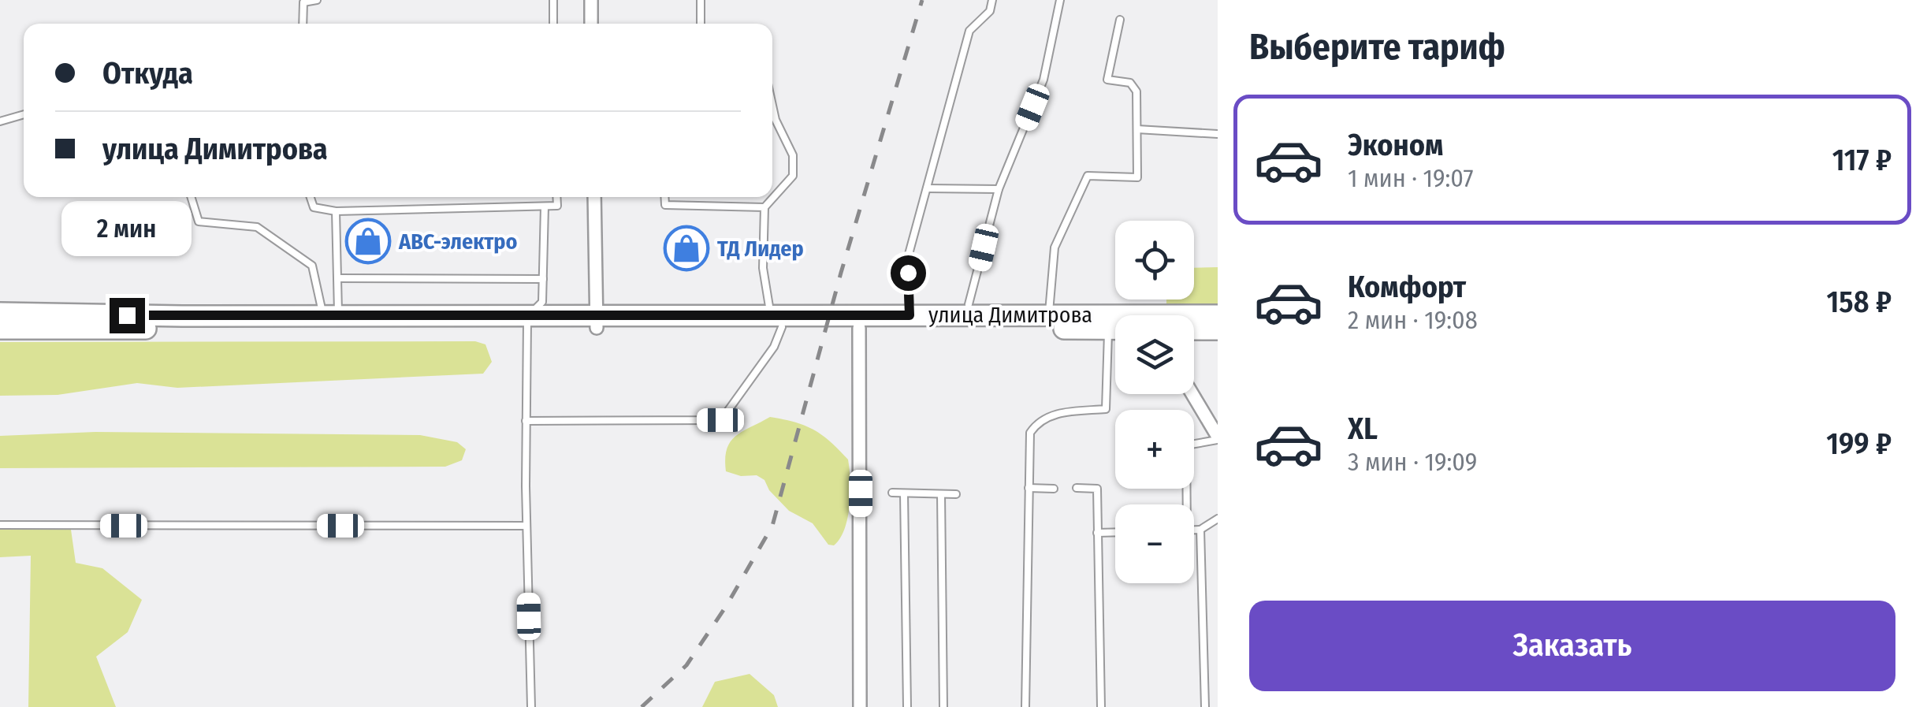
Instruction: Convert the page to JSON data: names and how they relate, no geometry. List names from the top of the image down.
{
  "streets": {
    "main road": ["улица Димитрова"]
  },
  "places": {
    "shop": ["АВС-электро", "ТД Лидер"]
  },
  "page": {
    "heading": "Выберите тариф",
    "banner": ["Откуда", "улица Димитрова"],
    "list": [
      {
        "name": "Эконом",
        "note": "1 мин · 19:07",
        "value": "117 ₽"
      },
      {
        "name": "Комфорт",
        "note": "2 мин · 19:08",
        "value": "158 ₽"
      },
      {
        "name": "XL",
        "note": "3 мин · 19:09",
        "value": "199 ₽"
      }
    ],
    "bubble": "2 мин",
    "map_buttons": ["+", "−"],
    "buttons": "Заказать"
  }
}
